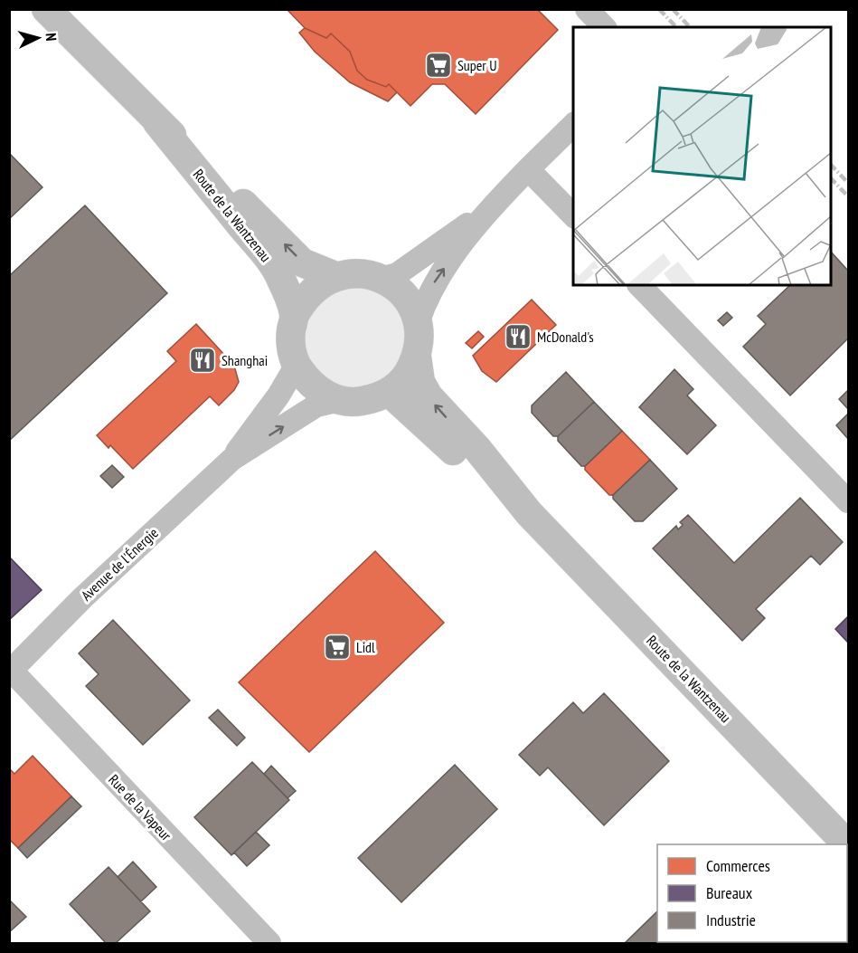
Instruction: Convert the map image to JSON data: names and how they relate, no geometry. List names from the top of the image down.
{
  "streets": {
    "main road": ["Route de la Wantzenau"],
    "street": ["Avenue de l'Énergie", "Rue de la Vapeur"]
  },
  "crossings": [
    ["Route de la Wantzenau", "Avenue de l'Énergie"],
    ["Avenue de l'Énergie", "Rue de la Vapeur"]
  ],
  "places": {
    "supermarket": ["Super U", "Lidl"],
    "restaurant": ["McDonald's", "Shanghai"]
  },
  "legend": ["Commerces", "Bureaux", "Industrie"],
  "north": "right"
}
